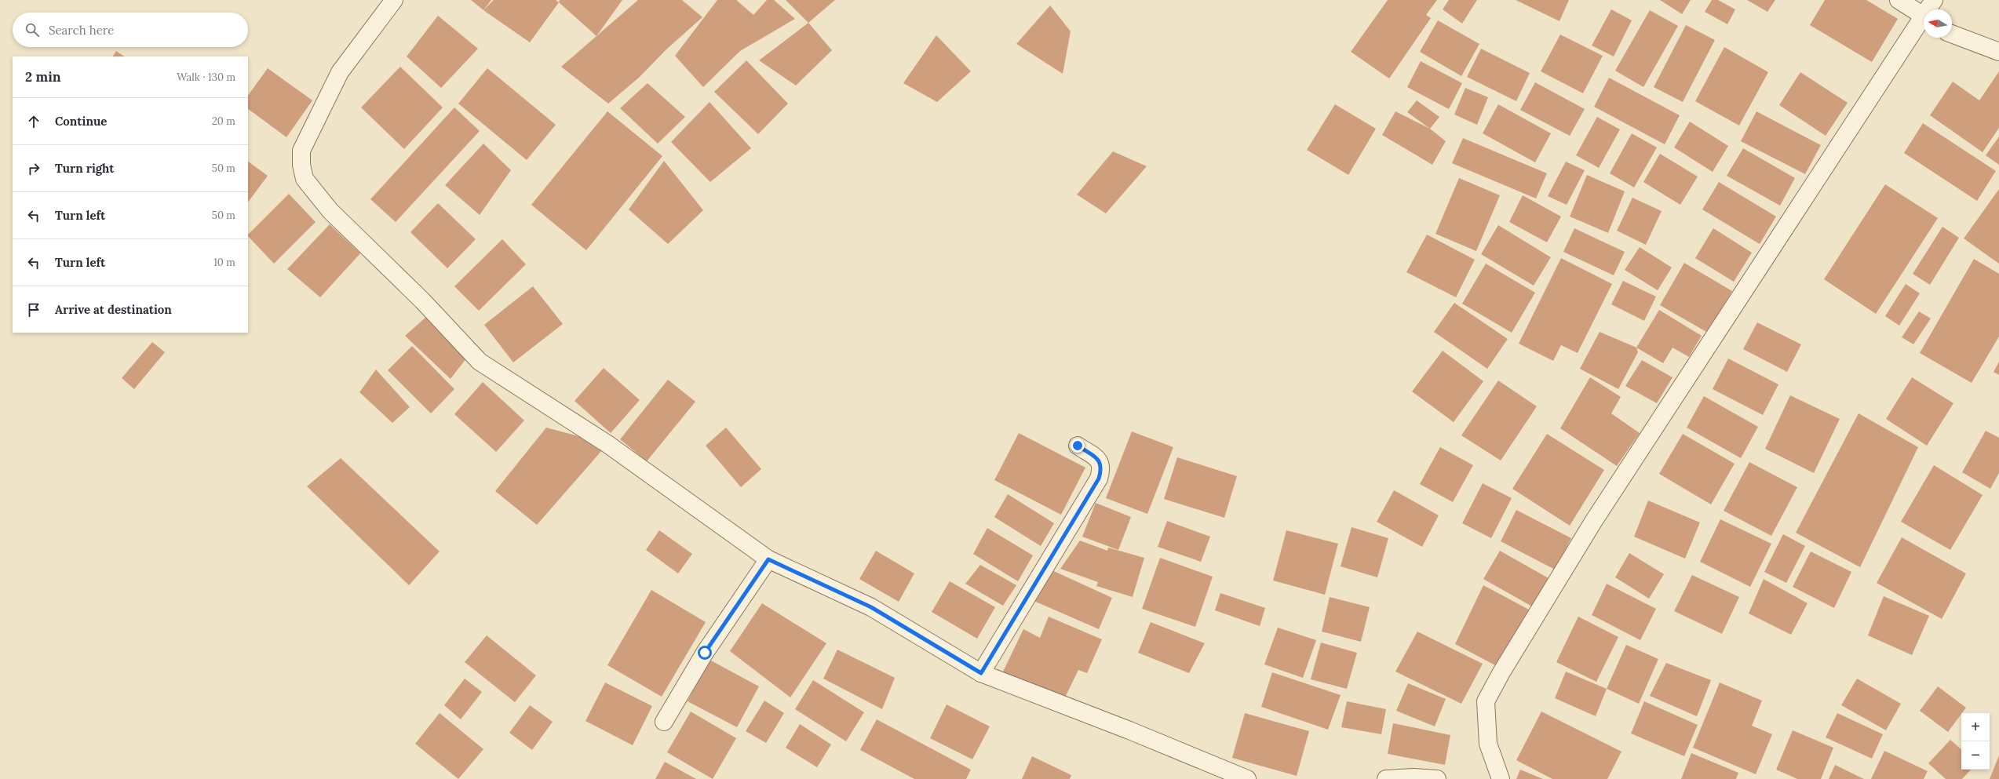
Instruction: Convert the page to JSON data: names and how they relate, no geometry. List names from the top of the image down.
{
  "north": "left",
  "page": {
    "search": "Search here",
    "heading": ["2 min", "Walk · 130 m"],
    "list": [
      ["Continue", "20 m"],
      ["Turn right", "50 m"],
      ["Turn left", "50 m"],
      ["Turn left", "10 m"],
      "Arrive at destination"
    ],
    "map_buttons": ["+", "−"]
  }
}
